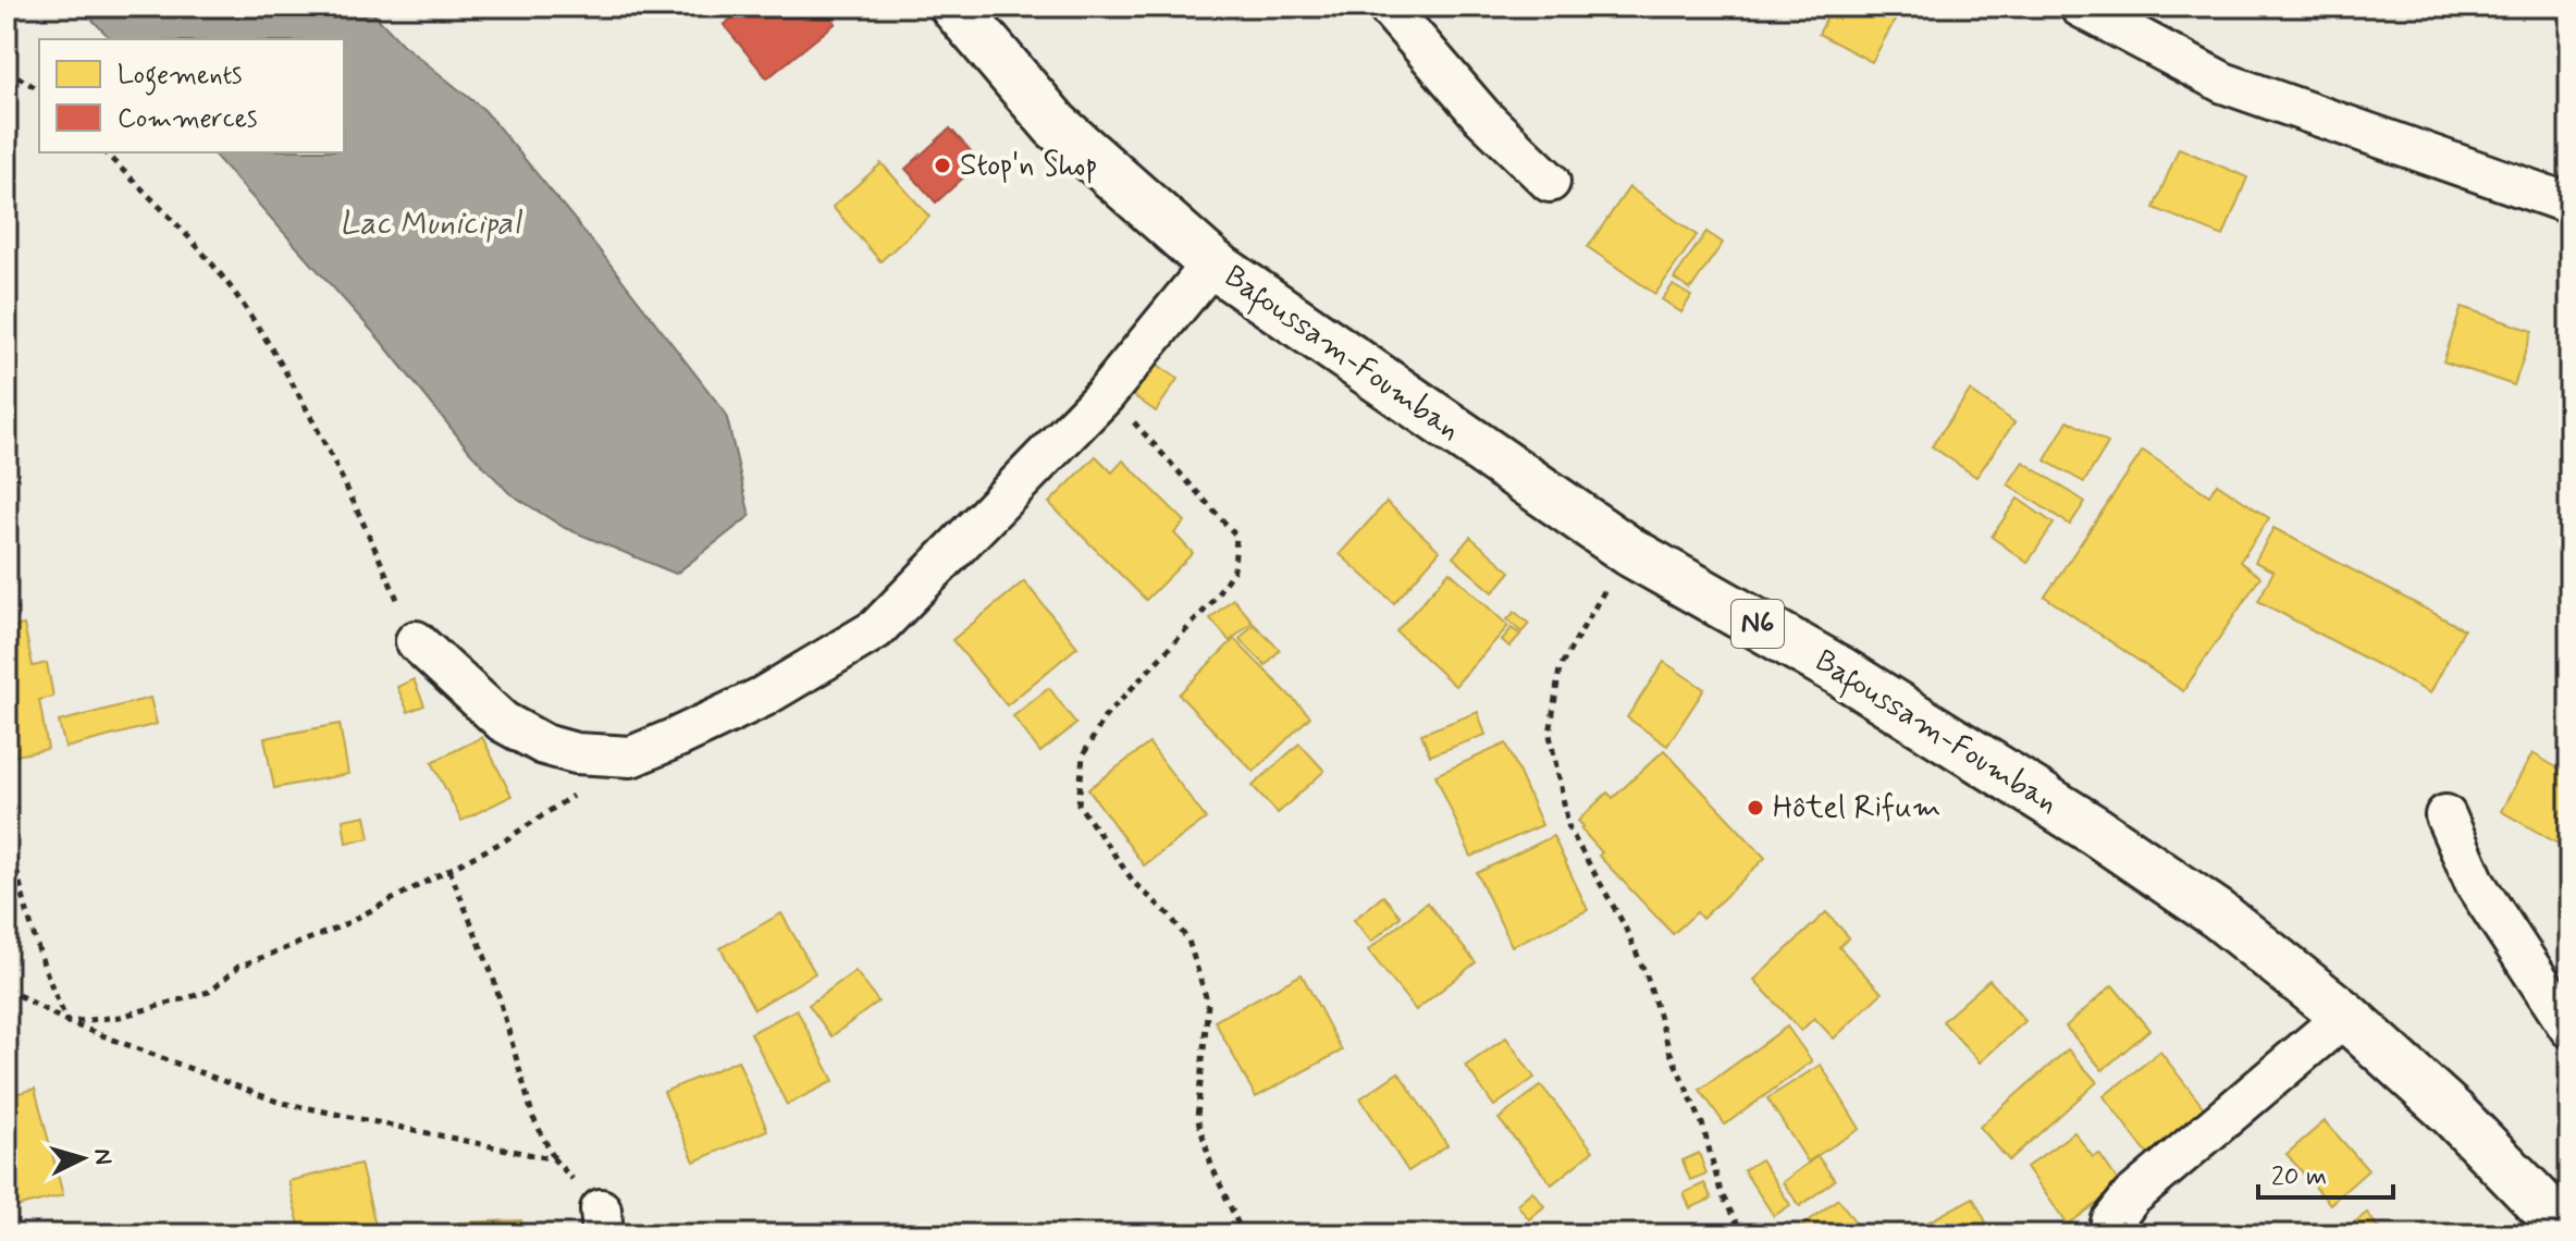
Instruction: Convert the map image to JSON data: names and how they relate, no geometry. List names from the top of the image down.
{
  "streets": {
    "highway": ["Bafoussam-Foumban", "N6"]
  },
  "water": ["Lac Municipal"],
  "places": ["Stop'n Shop", "Hôtel Rifum"],
  "legend": ["Logements", "Commerces"],
  "scale_bar": "20 m",
  "north": "right"
}
